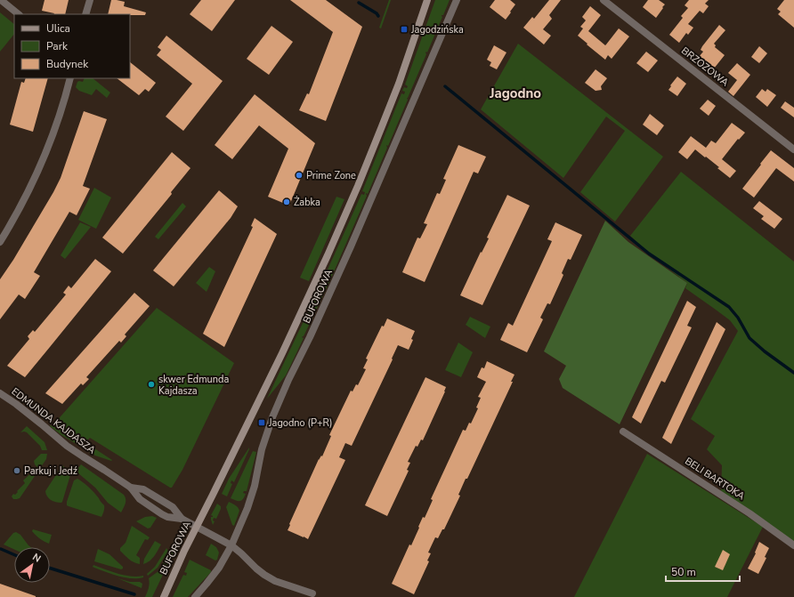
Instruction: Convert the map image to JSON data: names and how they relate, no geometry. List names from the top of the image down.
{
  "streets": {
    "main road": ["BUFOROWA"],
    "street": ["BRZOZOWA", "EDMUNDA KAJDASZA", "BELI BARTOKA"]
  },
  "crossings": [
    ["BUFOROWA", "EDMUNDA KAJDASZA"]
  ],
  "districts": ["Jagodno"],
  "places": {
    "transit": ["Jagodzińska", "Jagodno (P+R)"],
    "other": [
      "Prime Zone",
      "Żabka",
      "skwer Edmunda Kajdasza",
      "Parkuj i Jedź"
    ]
  },
  "legend": ["Ulica", "Park", "Budynek"],
  "scale_bar": "50 m",
  "north": "top right"
}
